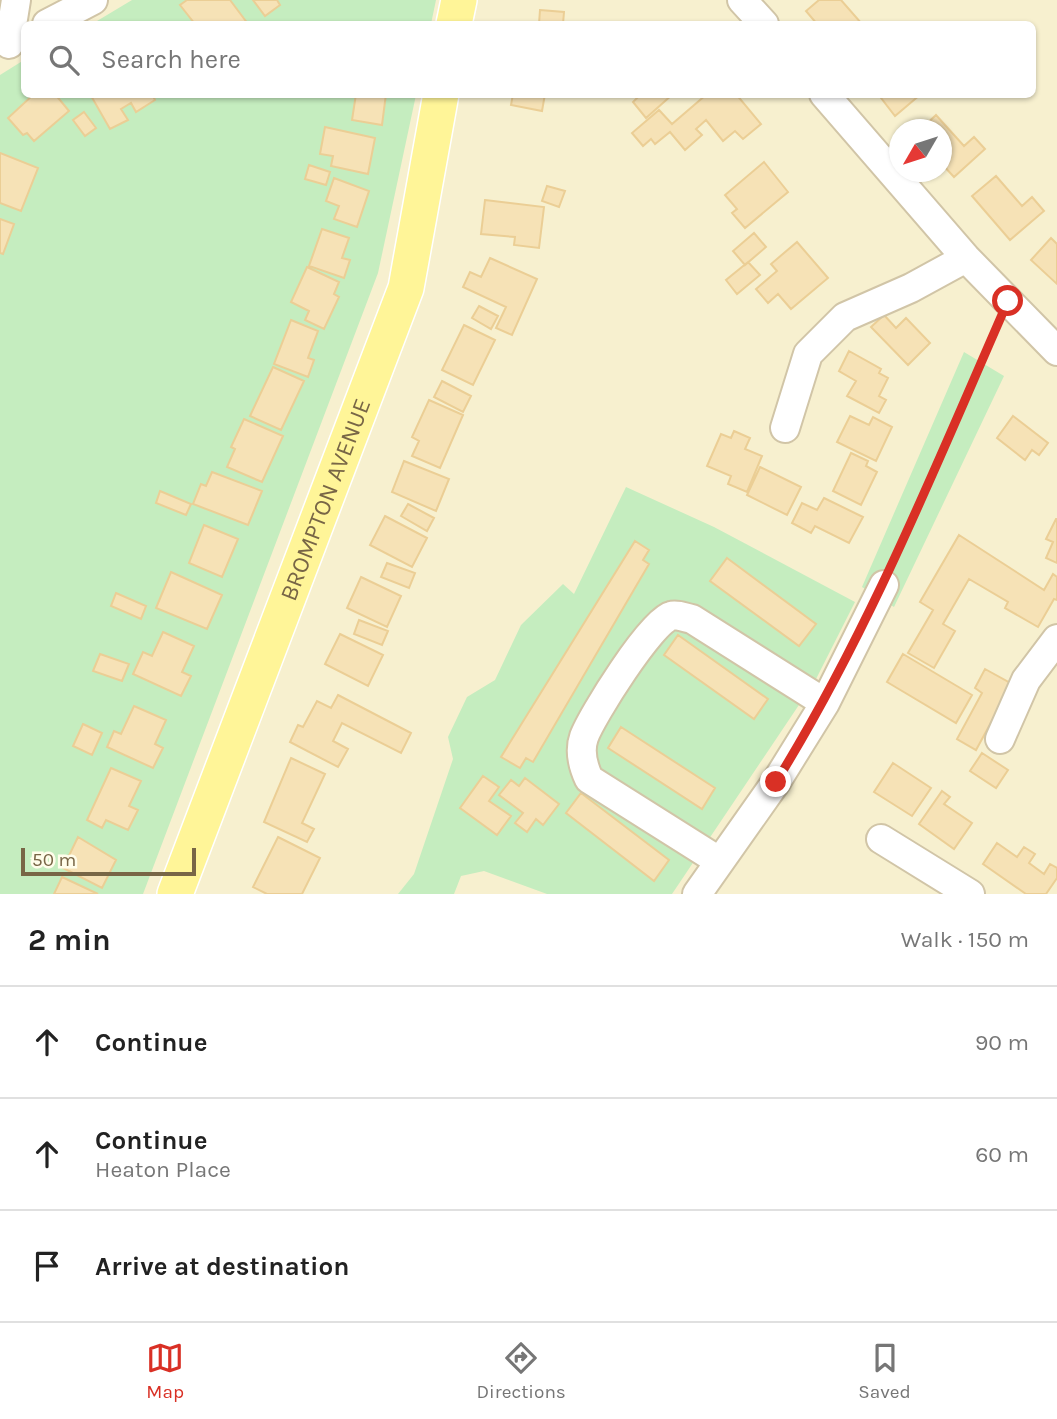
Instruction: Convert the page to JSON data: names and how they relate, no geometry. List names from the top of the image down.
{
  "streets": {
    "main road": ["BROMPTON AVENUE"]
  },
  "scale_bar": "50 m",
  "north": "bottom left",
  "page": {
    "search": "Search here",
    "scale": "50 m",
    "heading": ["2 min", "Walk · 150 m"],
    "list": [
      ["Continue", "90 m"],
      ["Continue", "Heaton Place", "60 m"],
      "Arrive at destination"
    ],
    "nav": ["Map", "Directions", "Saved"]
  }
}
